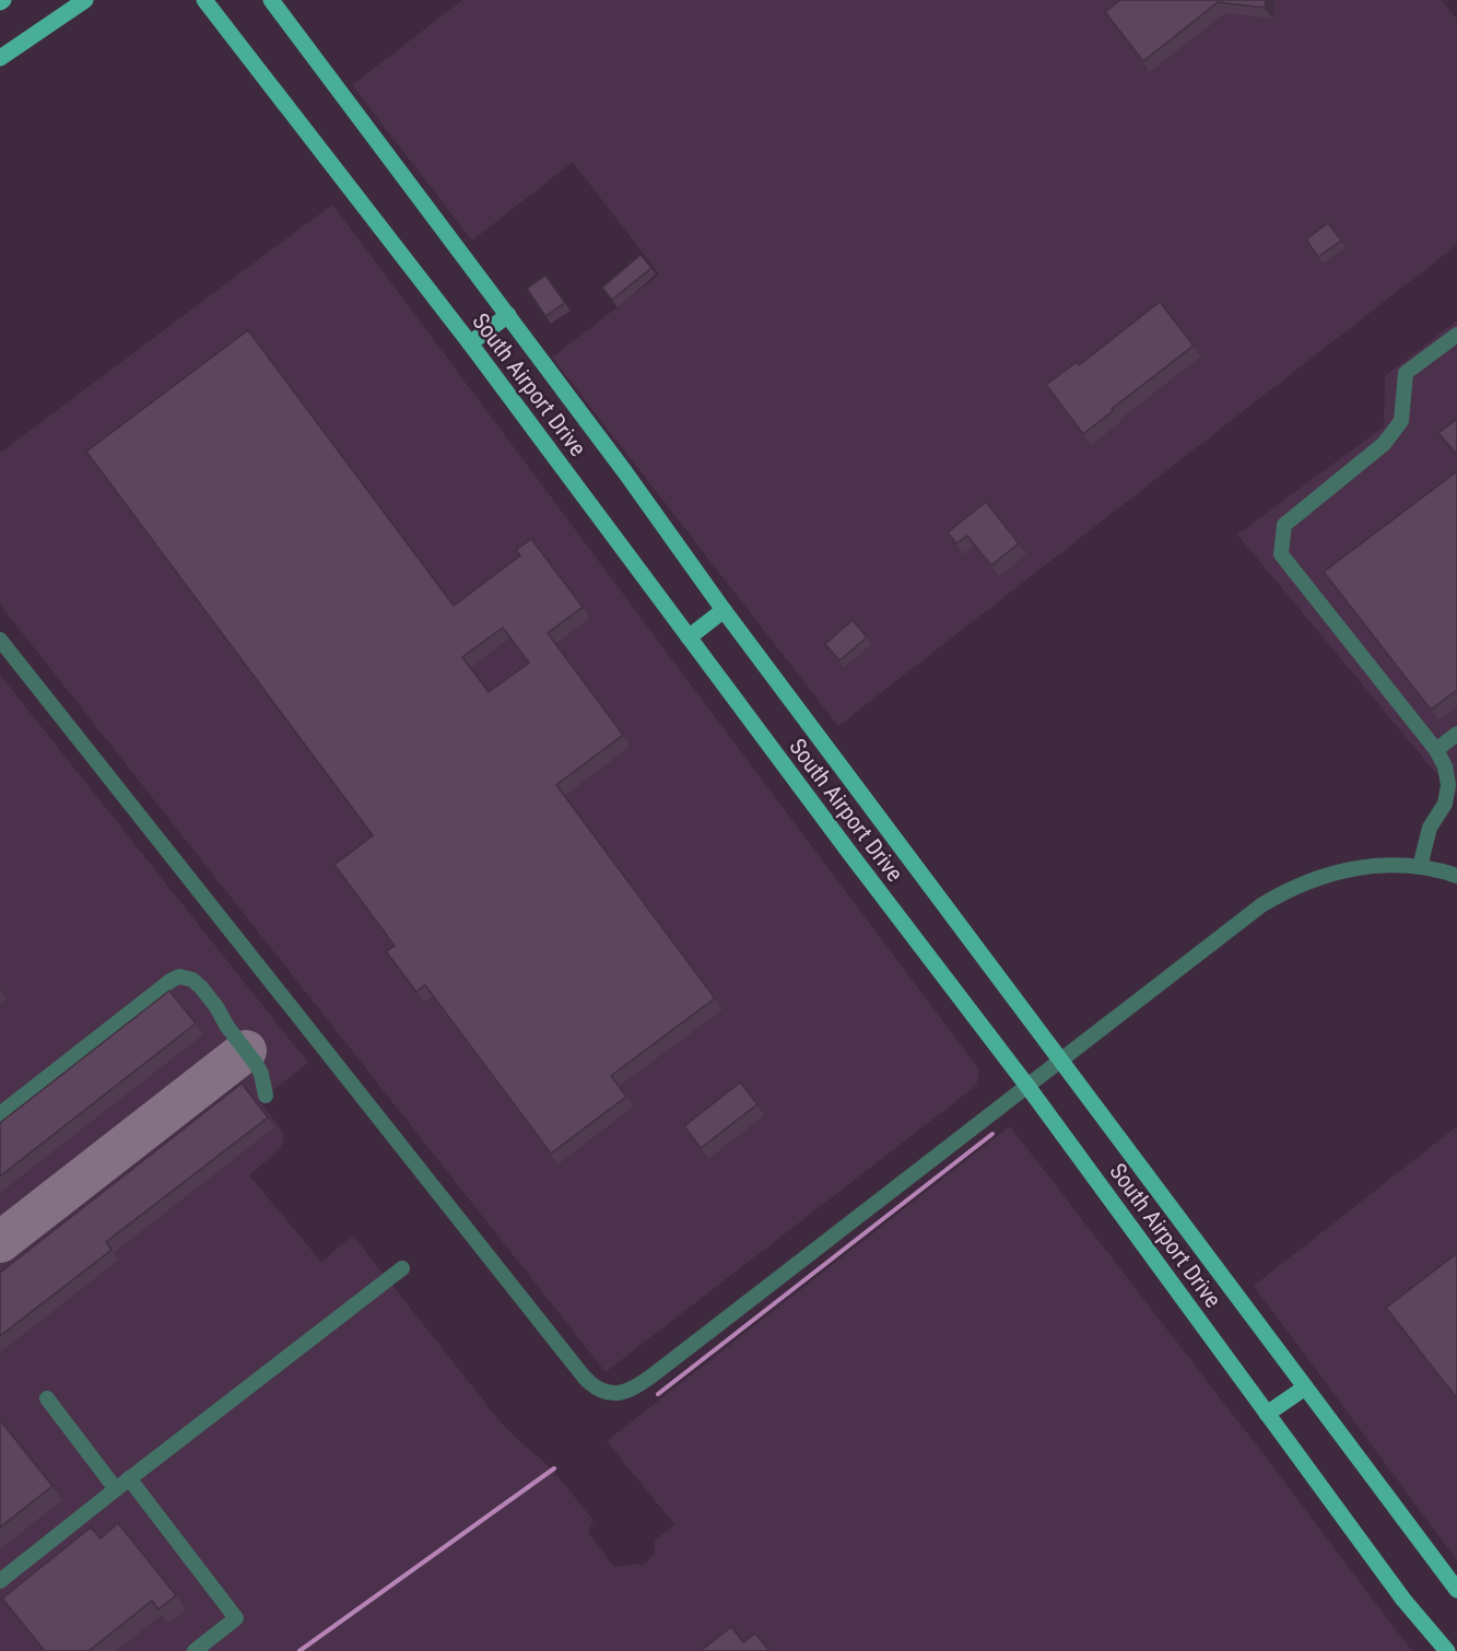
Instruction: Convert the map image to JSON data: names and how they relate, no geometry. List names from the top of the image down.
{
  "streets": {
    "main road": ["South Airport Drive"]
  }
}
